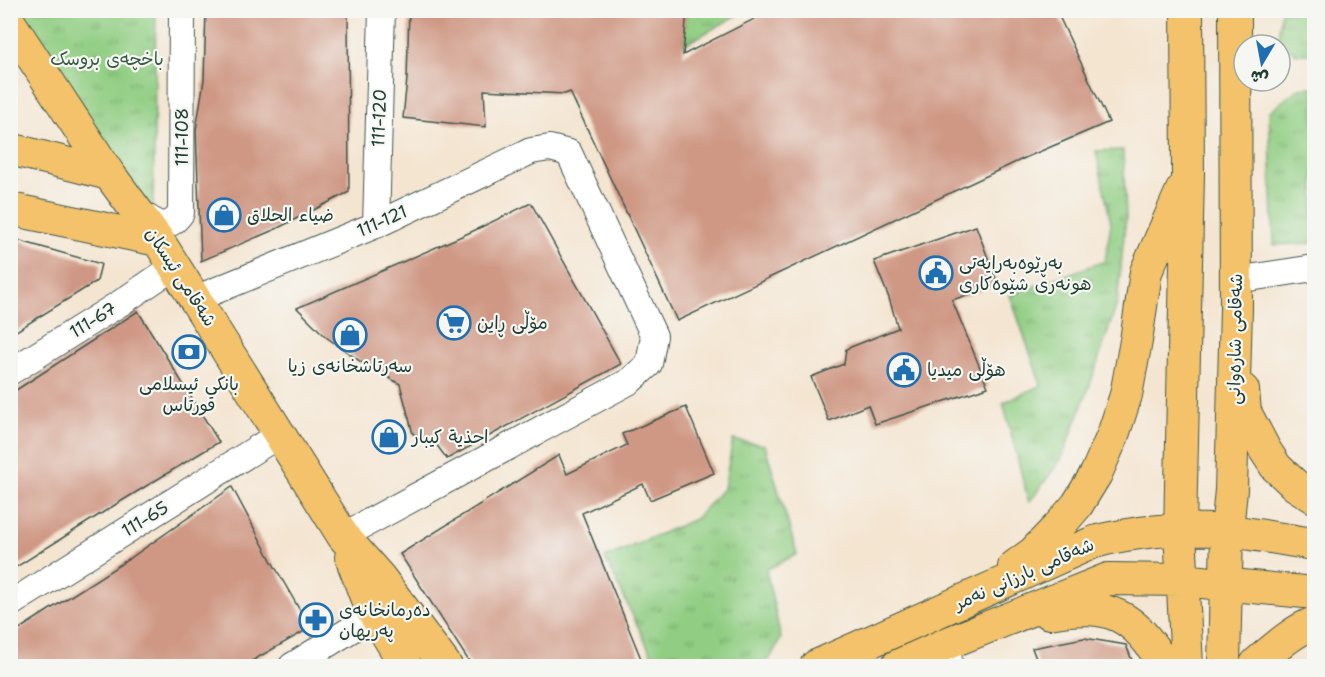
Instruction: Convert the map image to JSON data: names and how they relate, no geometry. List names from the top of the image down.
{
  "streets": {
    "main road": ["شەقامی ئیسکان", "شەقامی شارەوانی", "شەقامی بارزانی نەمر"],
    "street": [
      "111-120",
      "111-108",
      "111-121",
      "111-67",
      "111-65"
    ]
  },
  "crossings": [
    ["111-120", "111-121"],
    ["111-108", "شەقامی ئیسکان"],
    ["111-121", "شەقامی ئیسکان"],
    ["شەقامی ئیسکان", "111-67"],
    ["شەقامی ئیسکان", "111-65"],
    ["شەقامی شارەوانی", "شەقامی بارزانی نەمر"]
  ],
  "parks": ["باخچەی بروسک"],
  "places": {
    "shop": ["ضياء الحلاق", "سەرتاشخانەی زیا", "احذية كيبار"],
    "public building": ["بەڕێوەبەرایەتی هونەری شێوەکاری", "هۆڵی میدیا"],
    "supermarket": ["مۆڵی ڕاین"],
    "bank": ["بانکی ئیسلامی قورتاس"],
    "pharmacy": ["دەرمانخانەی پەریهان"]
  },
  "north": "bottom"
}
